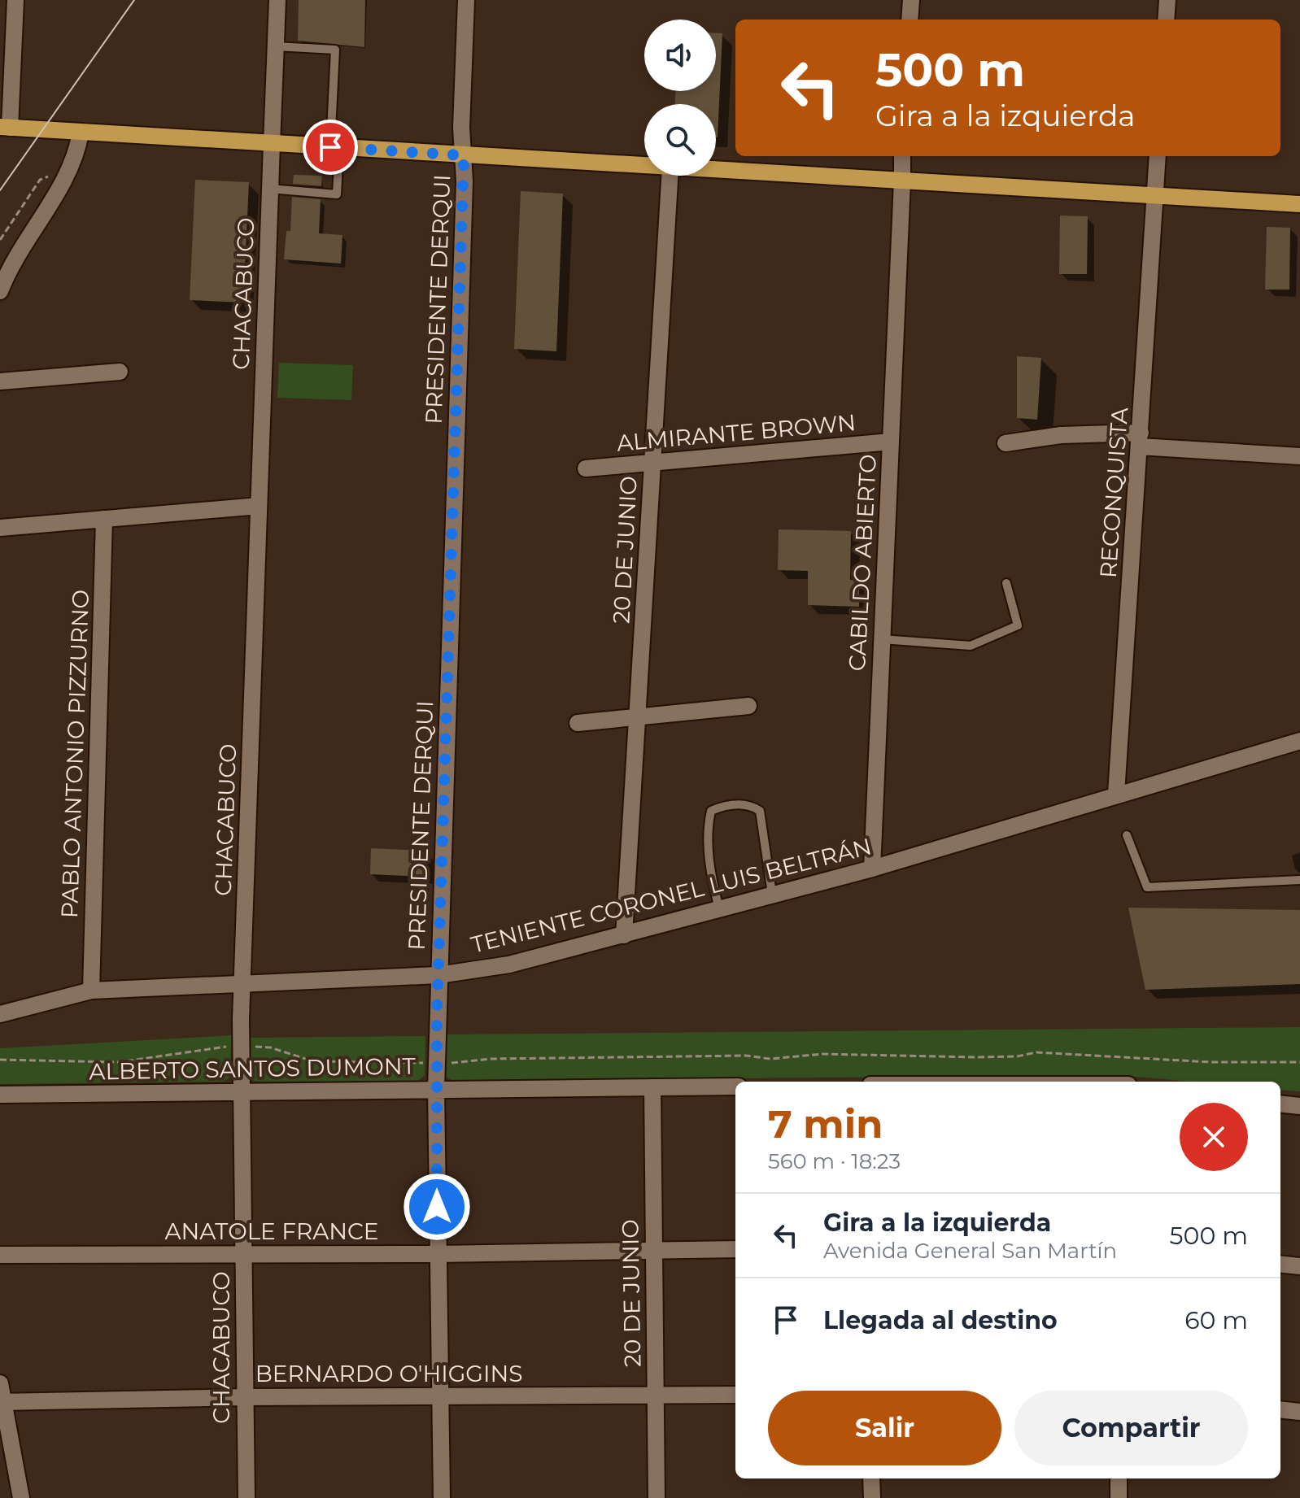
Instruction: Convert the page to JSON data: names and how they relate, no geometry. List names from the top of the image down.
{
  "streets": {
    "street": [
      "CHACABUCO",
      "PRESIDENTE DERQUI",
      "ALMIRANTE BROWN",
      "RECONQUISTA",
      "20 DE JUNIO",
      "CABILDO ABIERTO",
      "PABLO ANTONIO PIZZURNO",
      "TENIENTE CORONEL LUIS BELTRÁN",
      "ALBERTO SANTOS DUMONT",
      "ANATOLE FRANCE",
      "BERNARDO O'HIGGINS"
    ]
  },
  "crossings": [
    ["CHACABUCO", "TENIENTE CORONEL LUIS BELTRÁN"],
    ["CHACABUCO", "ALBERTO SANTOS DUMONT"],
    ["CHACABUCO", "ANATOLE FRANCE"],
    ["CHACABUCO", "BERNARDO O'HIGGINS"],
    ["PRESIDENTE DERQUI", "TENIENTE CORONEL LUIS BELTRÁN"],
    ["PRESIDENTE DERQUI", "ALBERTO SANTOS DUMONT"],
    ["PRESIDENTE DERQUI", "ANATOLE FRANCE"],
    ["PRESIDENTE DERQUI", "BERNARDO O'HIGGINS"],
    ["ALMIRANTE BROWN", "20 DE JUNIO"],
    ["ALMIRANTE BROWN", "CABILDO ABIERTO"],
    ["RECONQUISTA", "TENIENTE CORONEL LUIS BELTRÁN"],
    ["20 DE JUNIO", "TENIENTE CORONEL LUIS BELTRÁN"],
    ["20 DE JUNIO", "ALBERTO SANTOS DUMONT"],
    ["20 DE JUNIO", "ANATOLE FRANCE"],
    ["20 DE JUNIO", "BERNARDO O'HIGGINS"],
    ["CABILDO ABIERTO", "TENIENTE CORONEL LUIS BELTRÁN"],
    ["PABLO ANTONIO PIZZURNO", "TENIENTE CORONEL LUIS BELTRÁN"]
  ],
  "page": {
    "turn": ["500 m", "Gira a la izquierda"],
    "heading": ["7 min", "560 m · 18:23"],
    "list": [
      {
        "name": "Gira a la izquierda",
        "note": "Avenida General San Martín",
        "value": "500 m"
      },
      {
        "name": "Llegada al destino",
        "value": "60 m"
      }
    ],
    "buttons": ["Salir", "Compartir"]
  }
}
